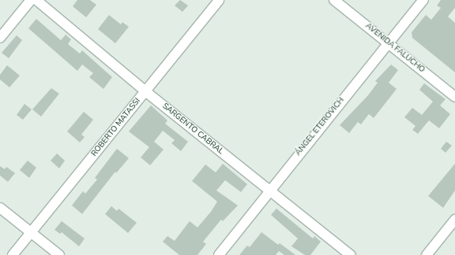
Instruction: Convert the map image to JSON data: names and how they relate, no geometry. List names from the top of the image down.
{
  "streets": {
    "street": [
      "AVENIDA FALUCHO",
      "ÁNGEL ETEROVICH",
      "ROBERTO MATASSI",
      "SARGENTO CABRAL"
    ]
  },
  "crossings": [
    ["AVENIDA FALUCHO", "ÁNGEL ETEROVICH"],
    ["ÁNGEL ETEROVICH", "SARGENTO CABRAL"],
    ["ROBERTO MATASSI", "SARGENTO CABRAL"]
  ]
}
